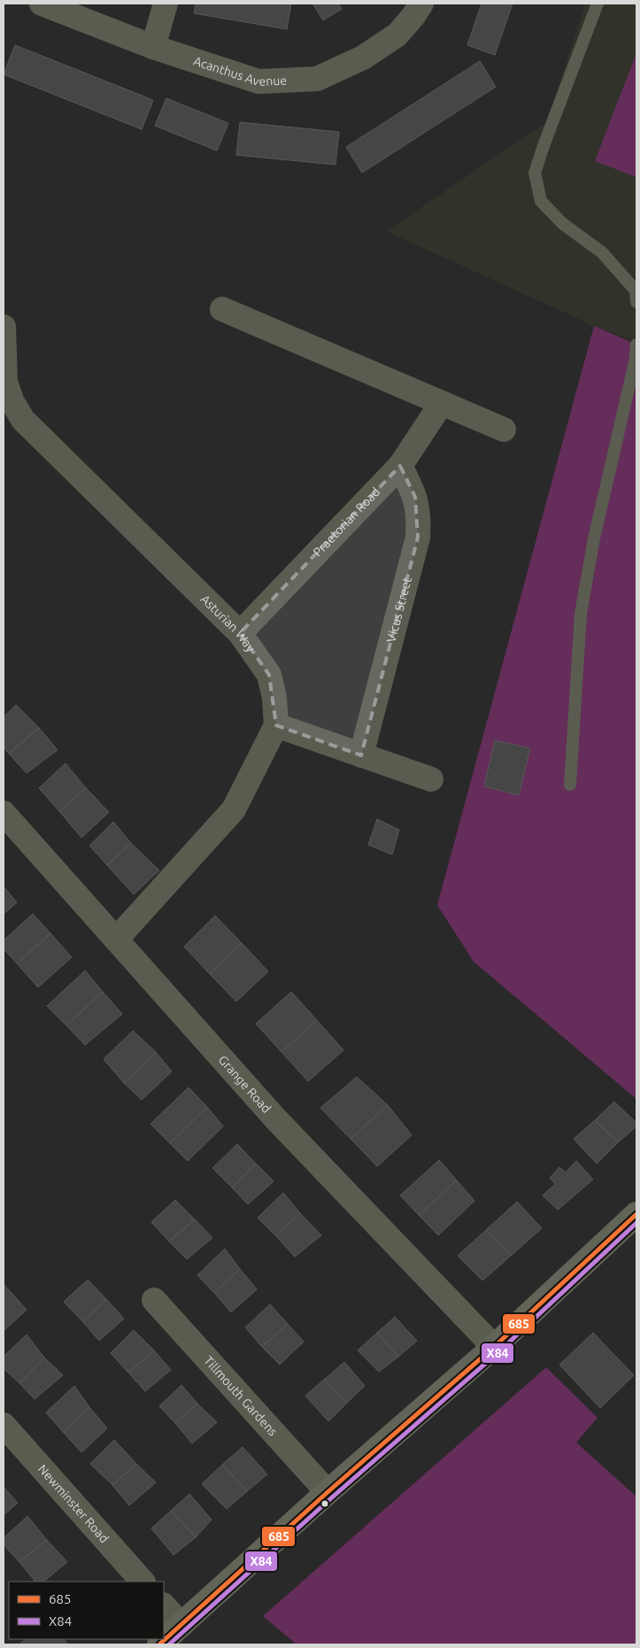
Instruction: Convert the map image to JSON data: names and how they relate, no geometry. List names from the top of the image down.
{
  "streets": {
    "street": [
      "Acanthus Avenue",
      "Praetorian Road",
      "Vicus Street",
      "Asturian Way",
      "Grange Road",
      "Tillmouth Gardens",
      "Newminster Road"
    ]
  },
  "crossings": [
    ["Praetorian Road", "Vicus Street"],
    ["Praetorian Road", "Asturian Way"]
  ],
  "lines": ["transit line 685", "transit line X84"],
  "legend": ["685", "X84"]
}
